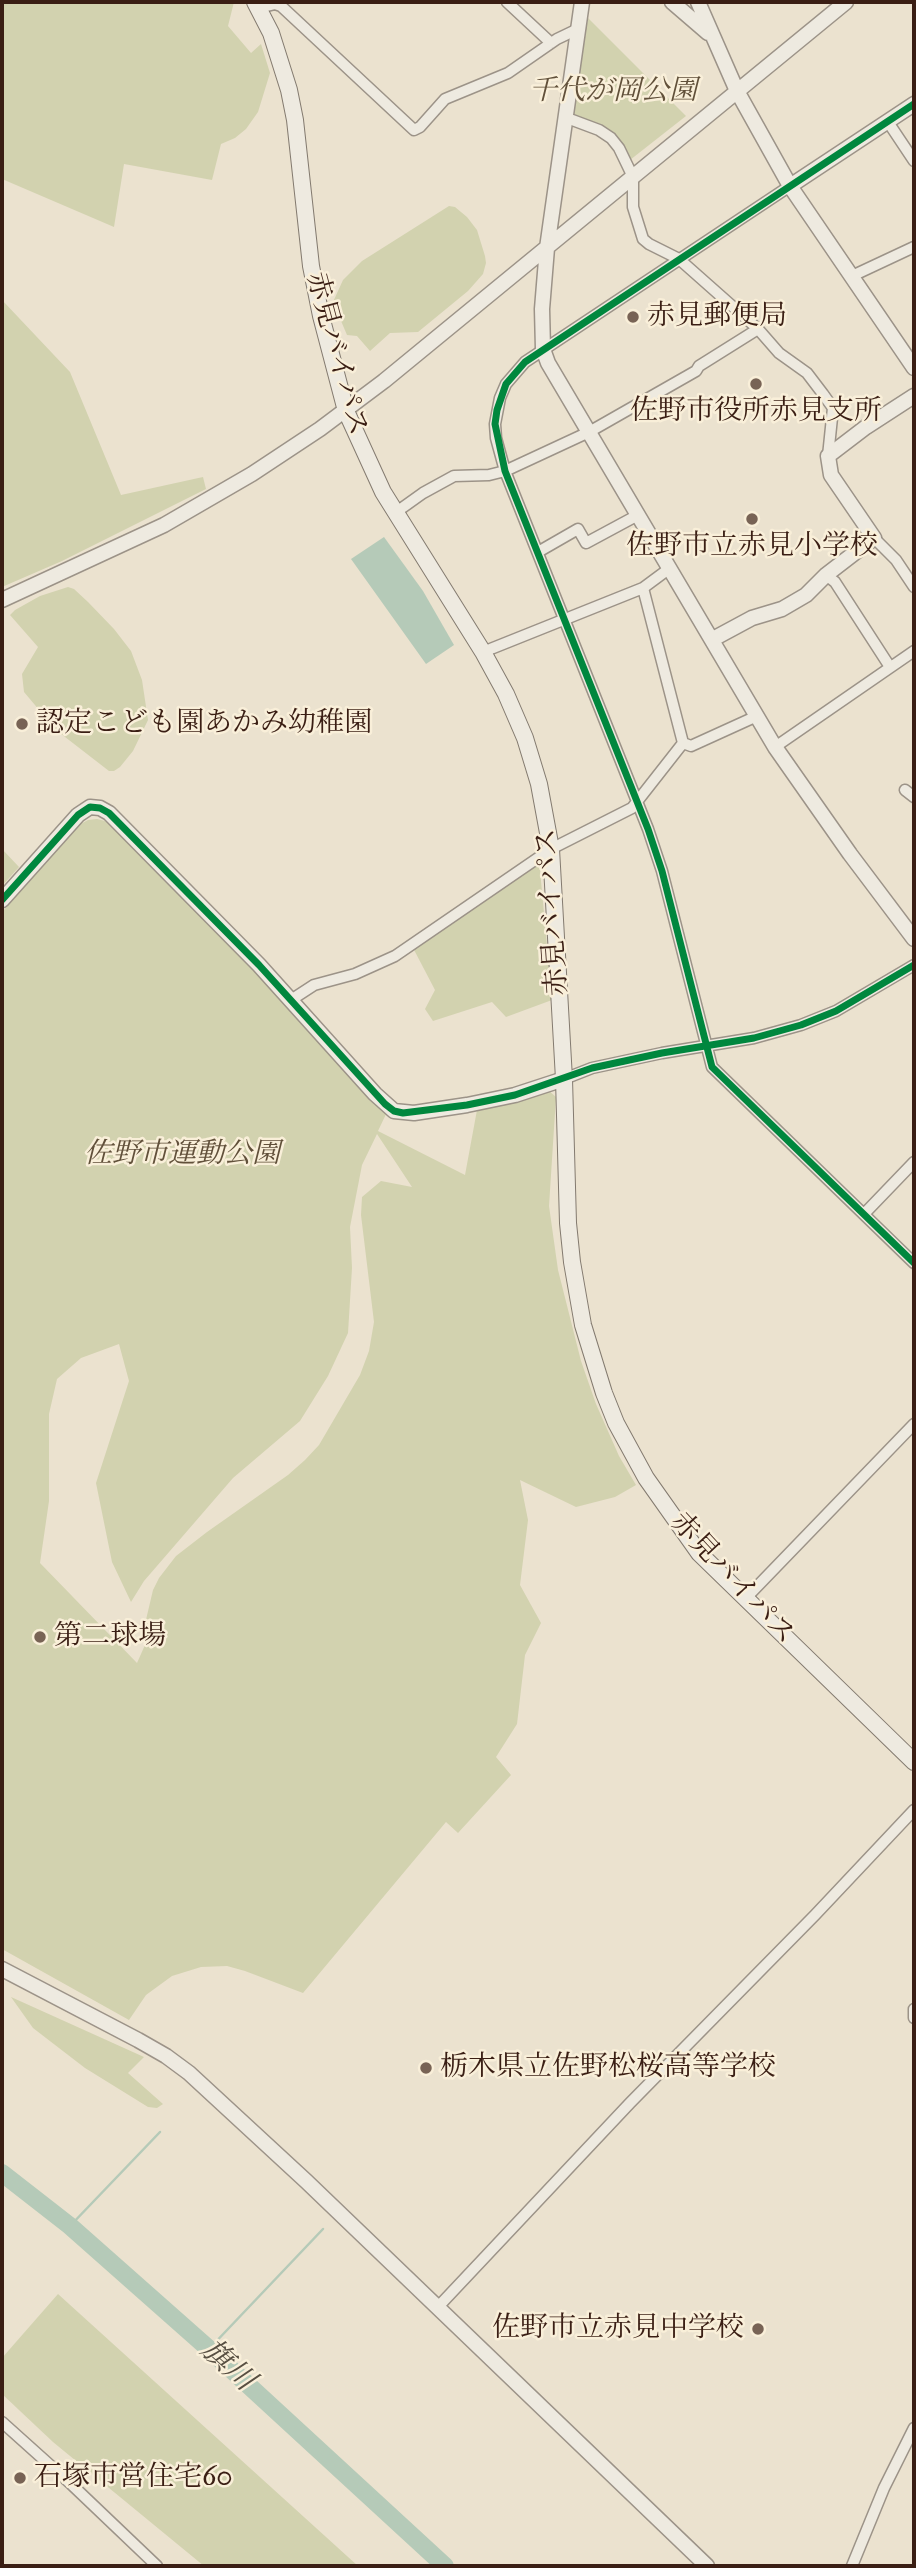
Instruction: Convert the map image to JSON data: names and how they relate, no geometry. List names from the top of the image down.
{
  "streets": {
    "main road": ["赤見バイパス"]
  },
  "water": ["旗川"],
  "parks": ["千代が岡公園", "佐野市運動公園"],
  "places": [
    "赤見郵便局",
    "佐野市役所赤見支所",
    "佐野市立赤見小学校",
    "認定こども園あかみ幼稚園",
    "第二球場",
    "栃木県立佐野松桜高等学校",
    "佐野市立赤見中学校",
    "石塚市営住宅60"
  ]
}
